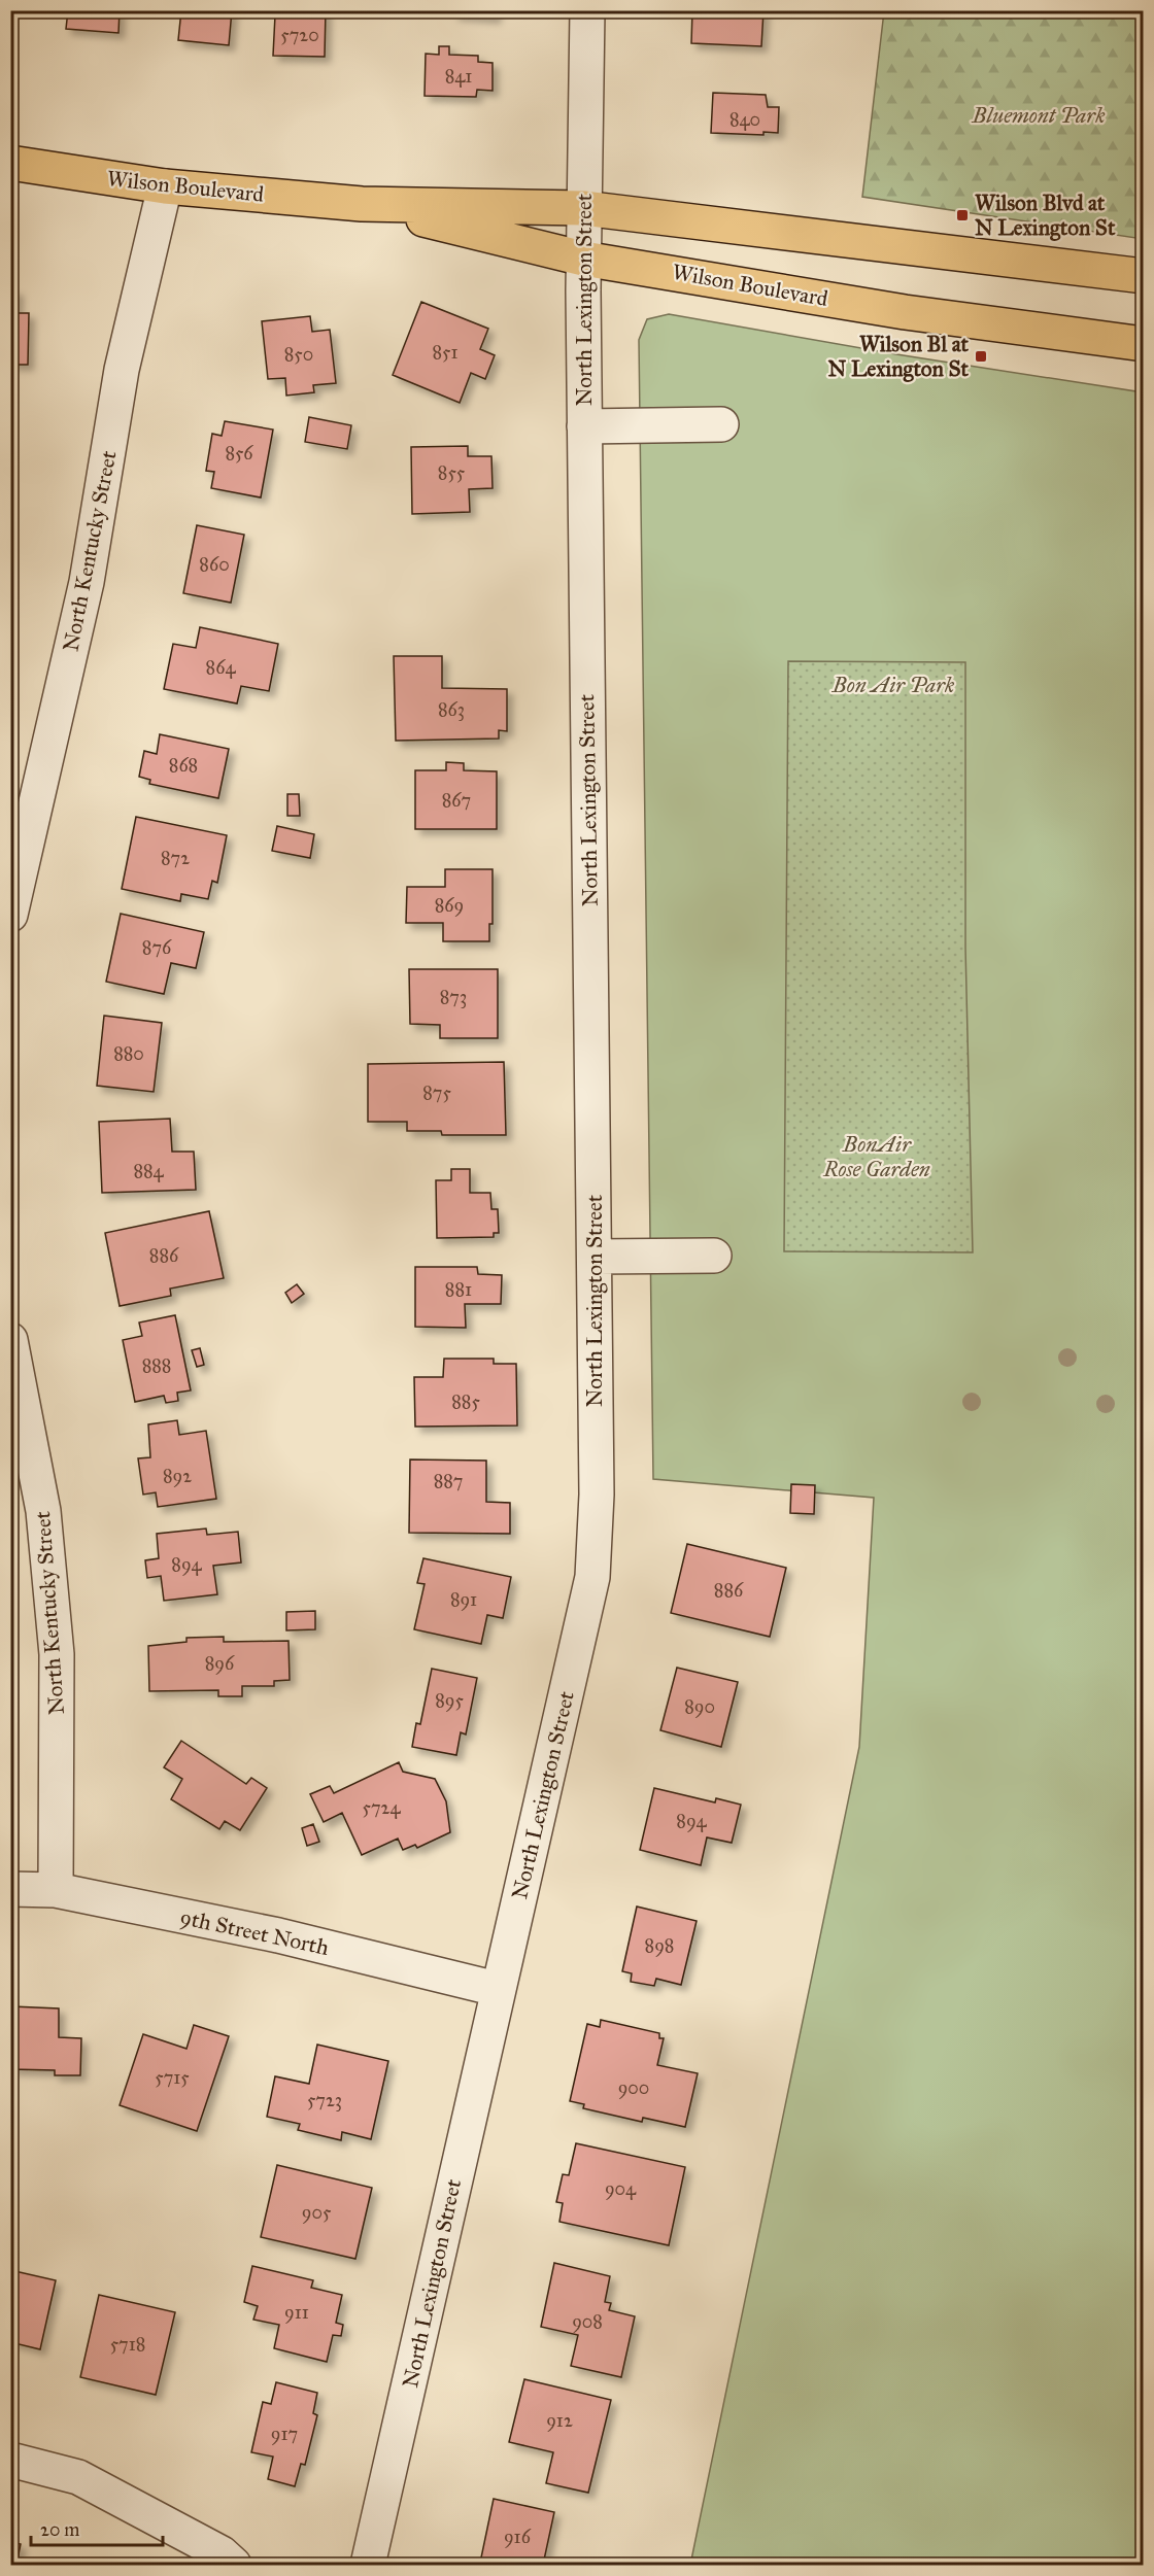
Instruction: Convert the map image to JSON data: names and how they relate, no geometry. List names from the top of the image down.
{
  "streets": {
    "main road": ["Wilson Boulevard"],
    "street": ["North Lexington Street", "North Kentucky Street", "9th Street North"]
  },
  "crossings": [
    ["Wilson Boulevard", "North Lexington Street"],
    ["Wilson Boulevard", "North Kentucky Street"],
    ["North Lexington Street", "9th Street North"],
    ["North Kentucky Street", "9th Street North"]
  ],
  "parks": ["Bluemont Park", "Bon Air Park", "BonAir Rose Garden"],
  "places": {
    "transit": ["Wilson Blvd at N Lexington St", "Wilson Bl at N Lexington St"]
  },
  "house_numbers": [
    "5720",
    "841",
    "840",
    "851",
    "850",
    "856",
    "855",
    "860",
    "864",
    "863",
    "868",
    "867",
    "872",
    "869",
    "876",
    "873",
    "880",
    "875",
    "884",
    "886",
    "881",
    "888",
    "885",
    "892",
    "887",
    "894",
    "886",
    "891",
    "896",
    "895",
    "890",
    "5724",
    "894",
    "898",
    "5715",
    "900",
    "5723",
    "904",
    "905",
    "911",
    "908",
    "5718",
    "912",
    "917",
    "916"
  ],
  "scale_bar": "20 m"
}
